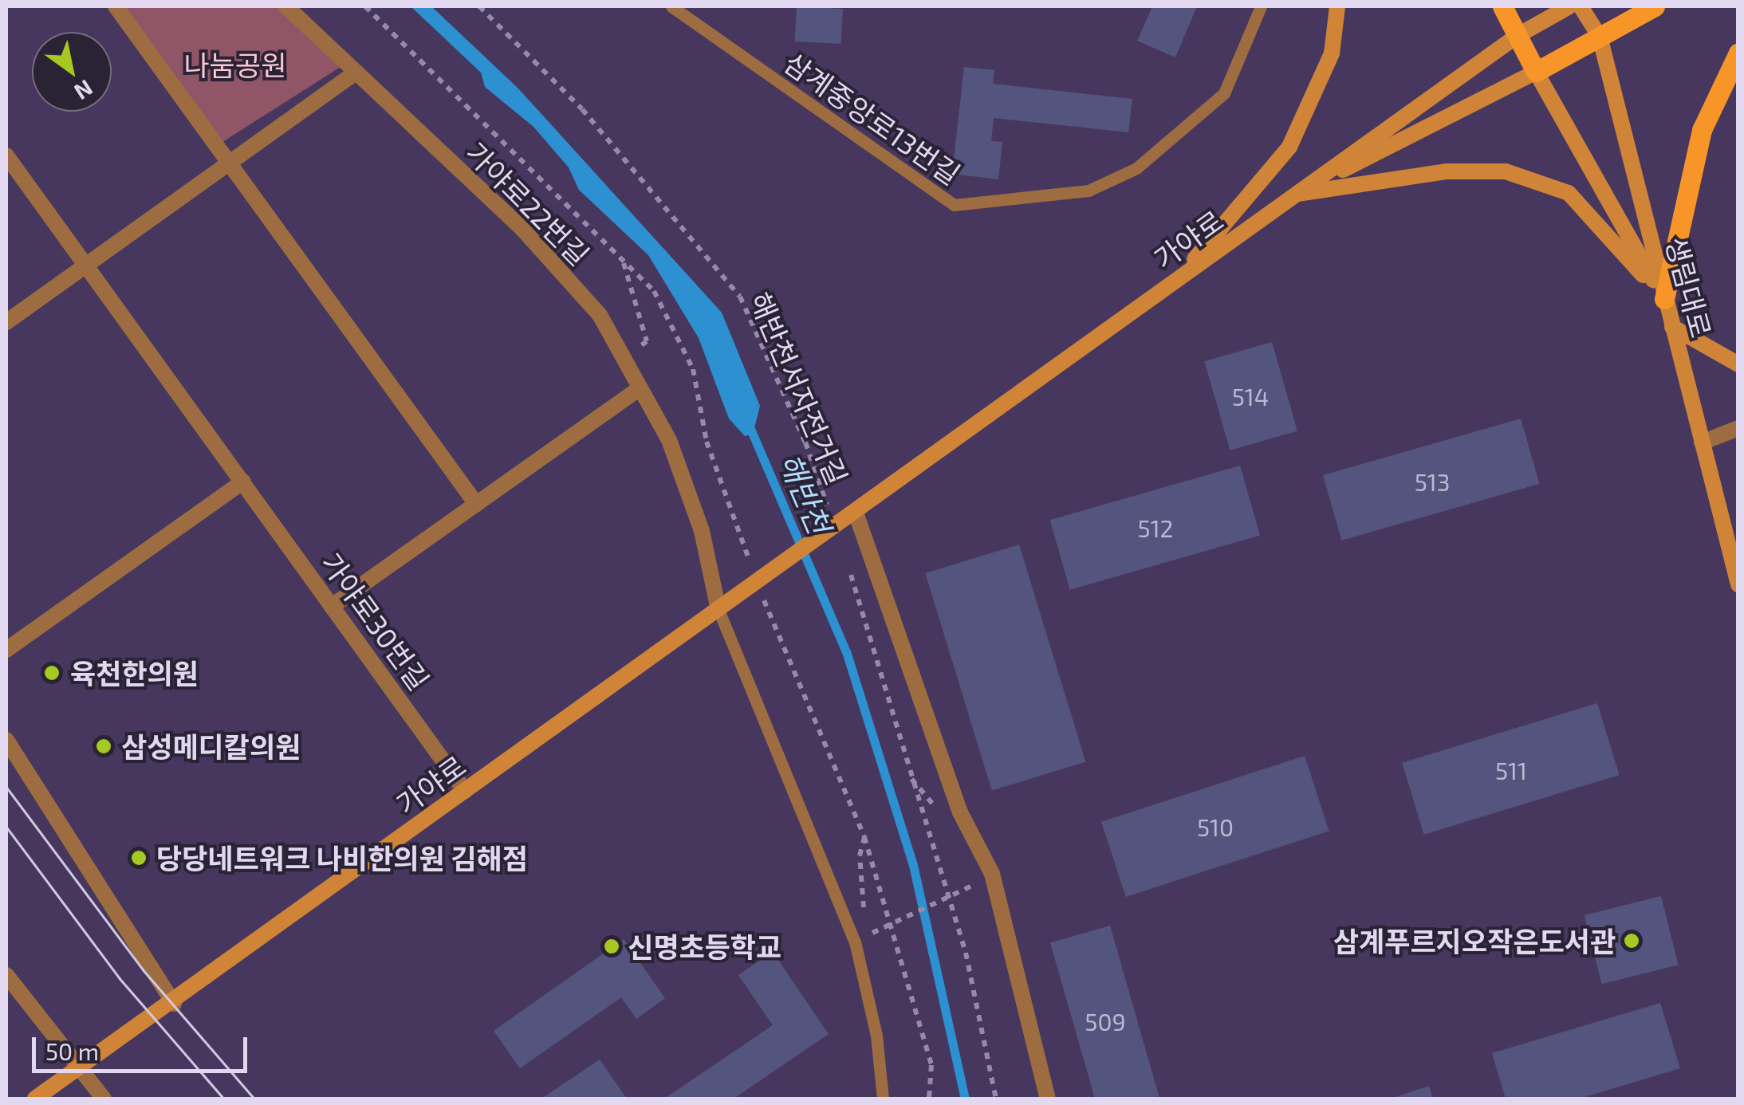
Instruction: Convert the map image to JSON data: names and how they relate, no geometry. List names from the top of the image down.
{
  "streets": {
    "main road": ["가야로", "생림대로"],
    "street": ["가야로22번길", "가야로30번길"],
    "lane": ["삼계중앙로13번길"],
    "path": ["해반천서자전거길"]
  },
  "crossings": [
    ["가야로22번길", "가야로"],
    ["가야로", "해반천서자전거길"],
    ["가야로", "가야로30번길"]
  ],
  "water": ["해반천"],
  "parks": ["나눔공원"],
  "places": [
    "육천한의원",
    "삼성메디칼의원",
    "당당네트워크 나비한의원 김해점",
    "삼계푸르지오작은도서관",
    "신명초등학교"
  ],
  "house_numbers": [
    "514",
    "513",
    "512",
    "511",
    "510",
    "509"
  ],
  "scale_bar": "50 m",
  "north": "bottom right"
}
